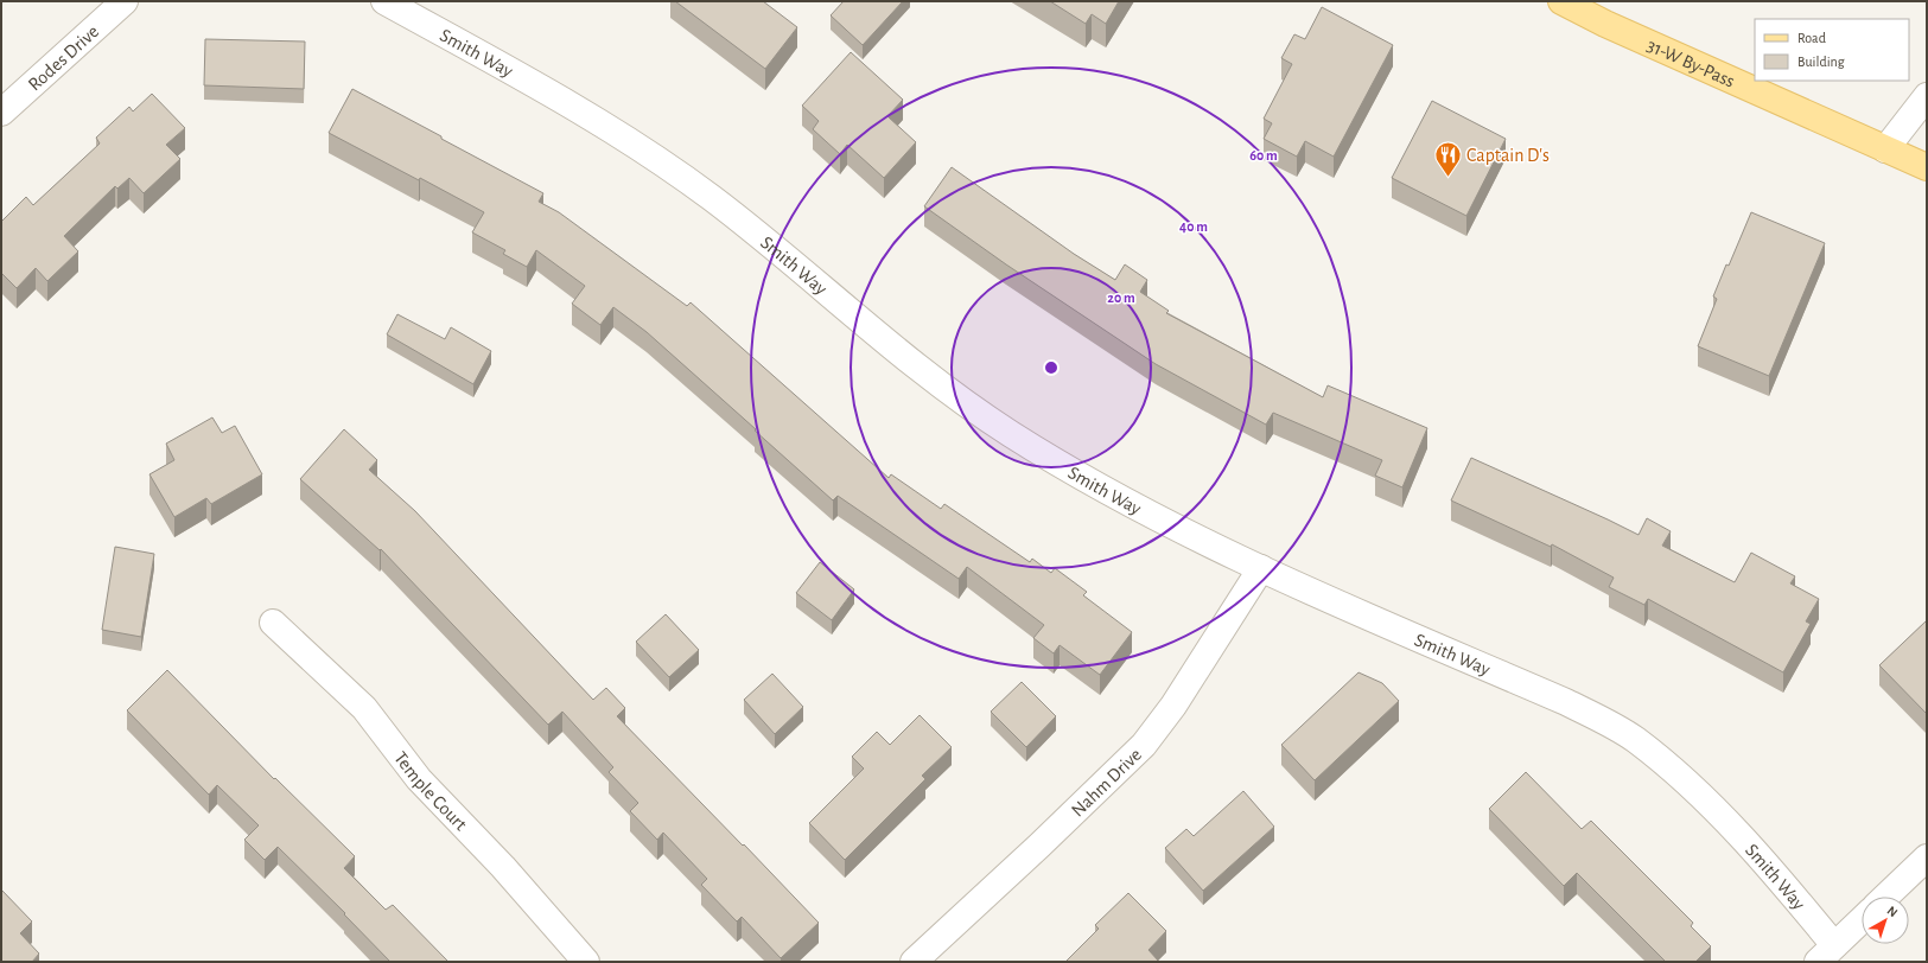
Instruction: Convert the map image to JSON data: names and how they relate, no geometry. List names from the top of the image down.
{
  "streets": {
    "main road": ["31-W By-Pass"],
    "street": [
      "Smith Way",
      "Rodes Drive",
      "Nahm Drive",
      "Temple Court"
    ]
  },
  "crossings": [
    ["Smith Way", "Nahm Drive"]
  ],
  "places": {
    "restaurant": ["Captain D's"]
  },
  "legend": ["Road", "Building"],
  "north": "top right",
  "rings": ["60 m", "40 m", "20 m"]
}
